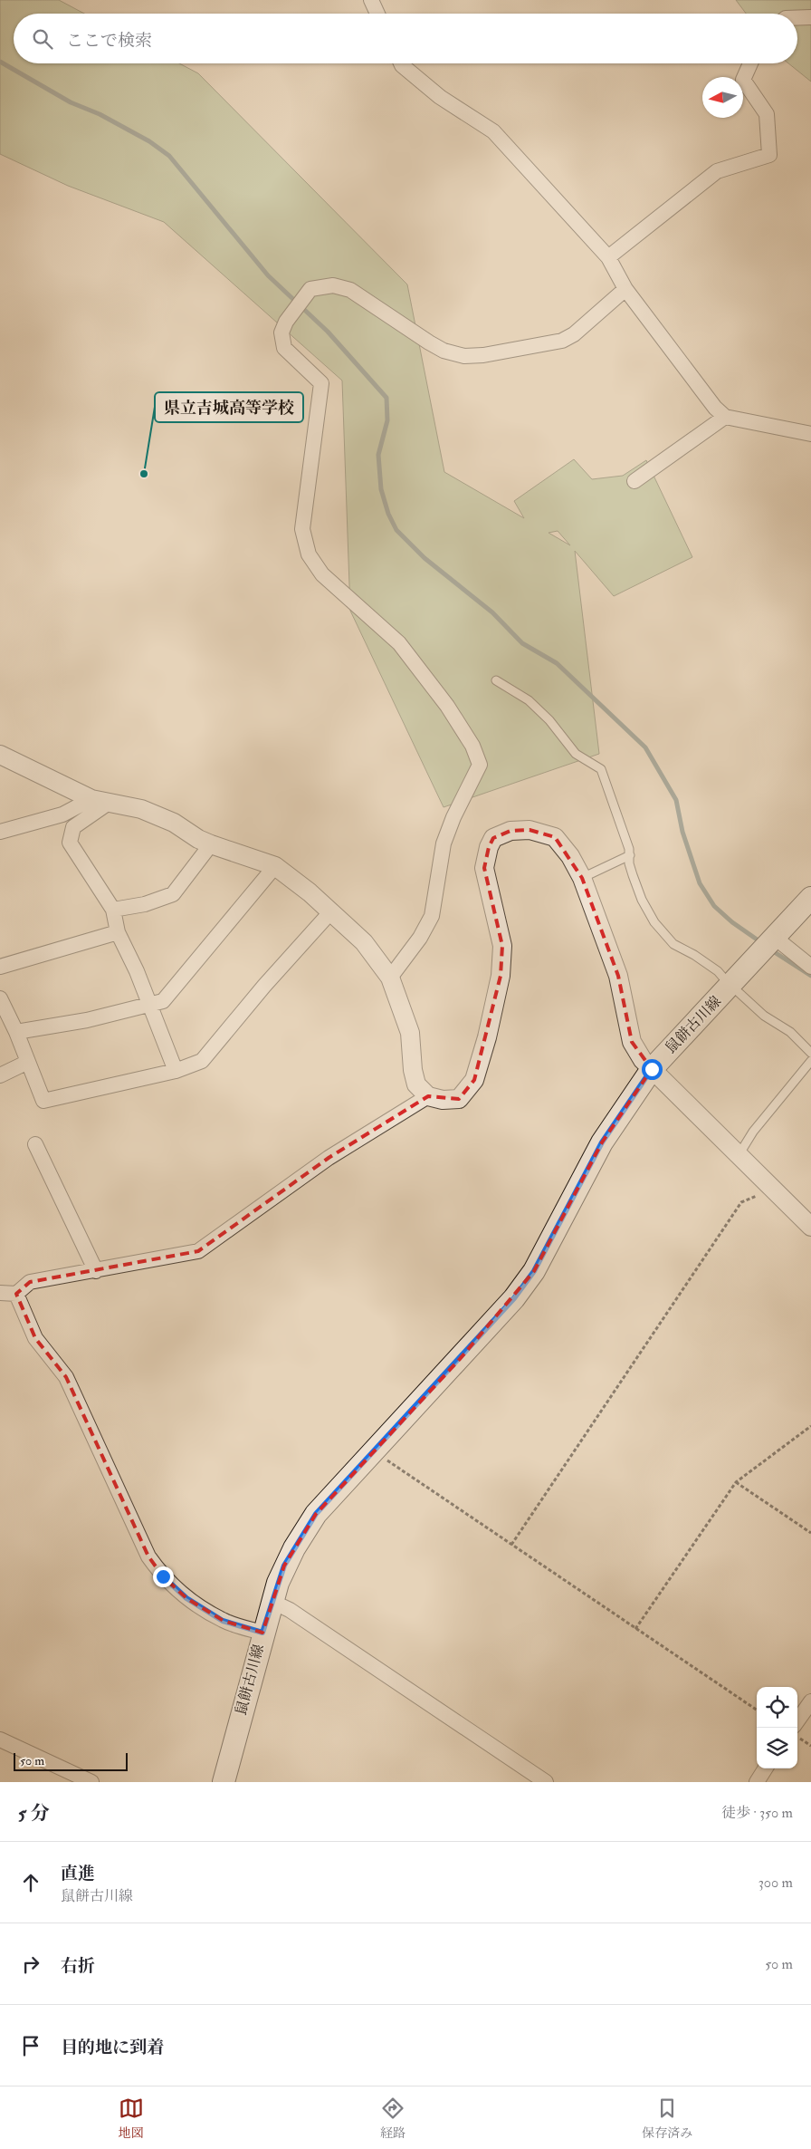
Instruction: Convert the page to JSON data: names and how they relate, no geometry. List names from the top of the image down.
{
  "streets": {
    "main road": ["鼠餅古川線"]
  },
  "places": ["県立吉城高等学校"],
  "scale_bar": "50 m",
  "north": "left",
  "page": {
    "search": "ここで検索",
    "scale": "50 m",
    "heading": ["5 分", "徒歩 · 350 m"],
    "list": [
      ["直進", "鼠餅古川線", "300 m"],
      ["右折", "50 m"],
      "目的地に到着"
    ],
    "nav": ["地図", "経路", "保存済み"]
  }
}
